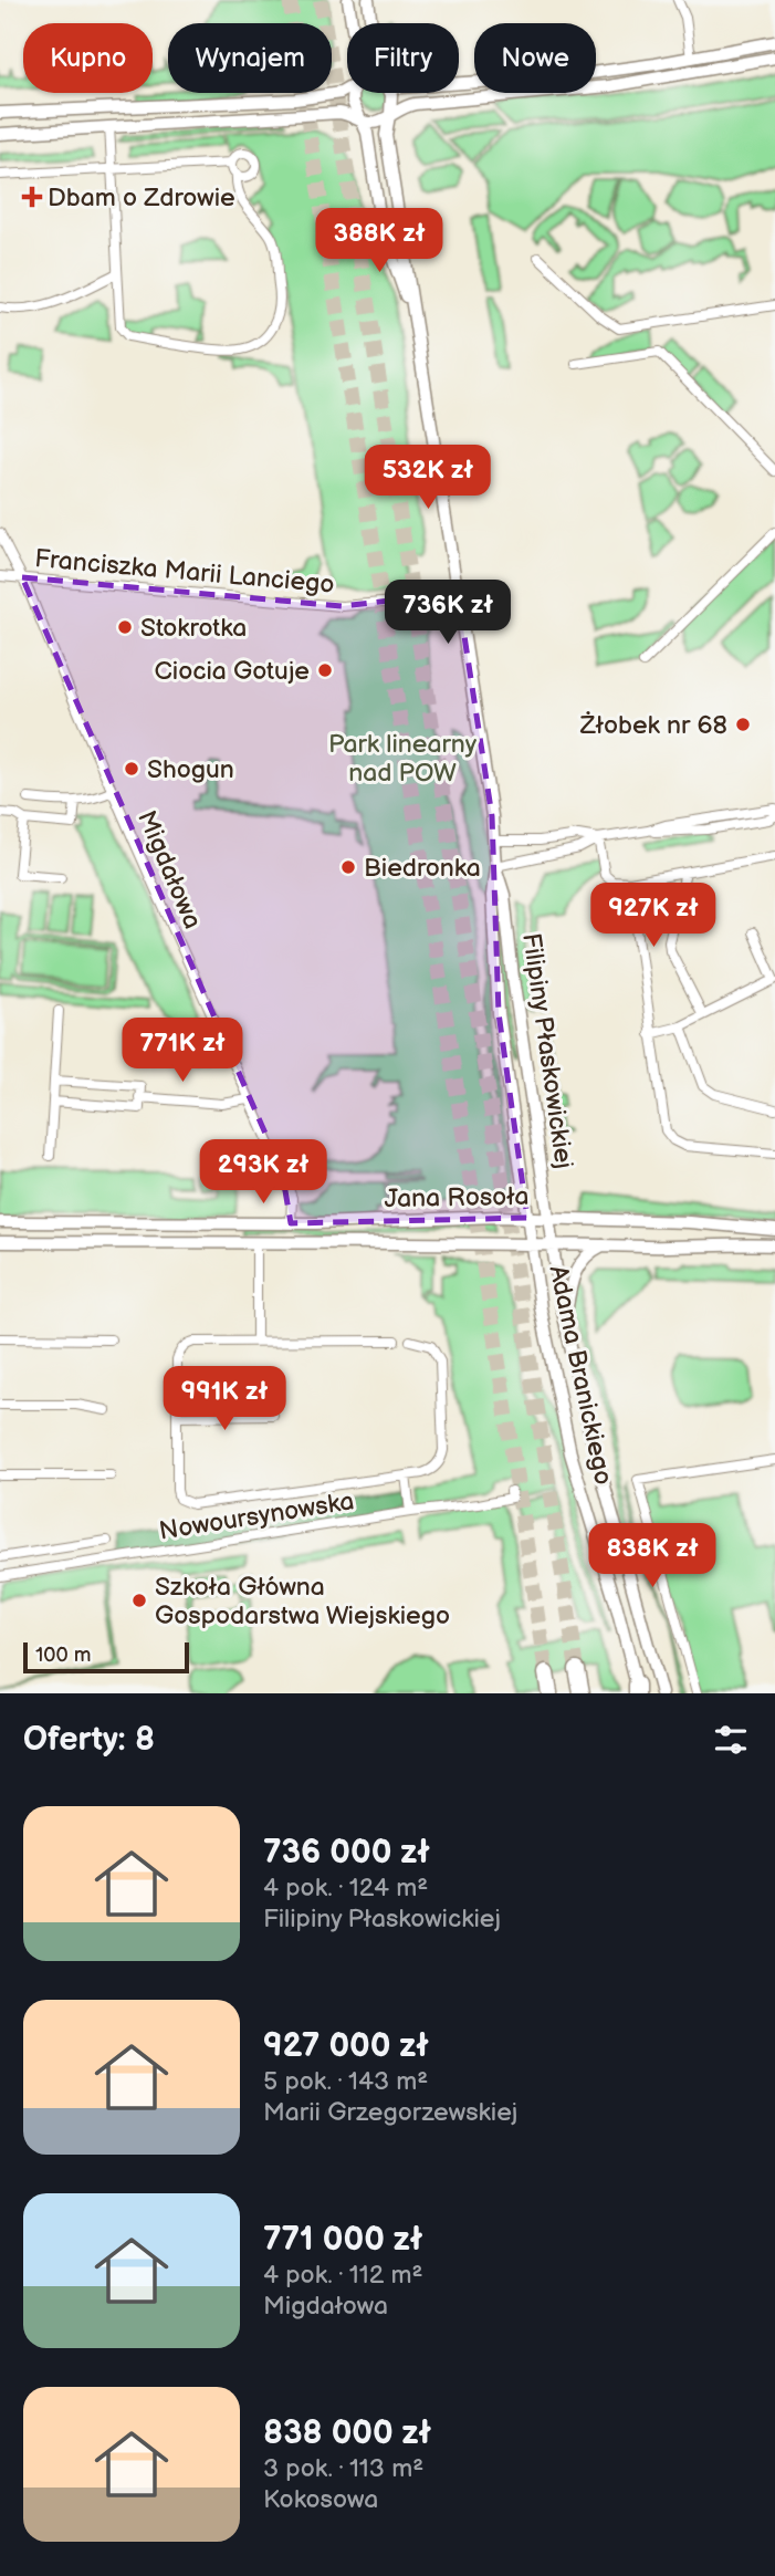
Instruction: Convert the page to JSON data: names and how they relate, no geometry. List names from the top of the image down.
{
  "streets": {
    "main road": ["Filipiny Płaskowickiej", "Jana Rosoła", "Adama Branickiego"],
    "street": ["Franciszka Marii Lanciego", "Migdałowa", "Nowoursynowska"]
  },
  "crossings": [
    ["Franciszka Marii Lanciego", "Migdałowa"],
    ["Franciszka Marii Lanciego", "Filipiny Płaskowickiej"],
    ["Migdałowa", "Jana Rosoła"],
    ["Filipiny Płaskowickiej", "Jana Rosoła"],
    ["Filipiny Płaskowickiej", "Adama Branickiego"],
    ["Jana Rosoła", "Adama Branickiego"]
  ],
  "parks": ["Park linearny nad POW"],
  "places": {
    "health": ["Dbam o Zdrowie"],
    "other": [
      "Stokrotka",
      "Ciocia Gotuje",
      "Żłobek nr 68",
      "Shogun",
      "Biedronka",
      "Szkoła Główna Gospodarstwa Wiejskiego"
    ]
  },
  "scale_bar": "100 m",
  "page": {
    "chip": [
      "Kupno",
      "Wynajem",
      "Filtry",
      "Nowe"
    ],
    "price": [
      "388K zł",
      "532K zł",
      "736K zł",
      "927K zł",
      "771K zł",
      "293K zł",
      "991K zł",
      "838K zł"
    ],
    "scale": "100 m",
    "heading": "Oferty: 8",
    "list": [
      {
        "name": "736 000 zł",
        "note": "4 pok. · 124 m² · Filipiny Płaskowickiej"
      },
      {
        "name": "927 000 zł",
        "note": "5 pok. · 143 m² · Marii Grzegorzewskiej"
      },
      {
        "name": "771 000 zł",
        "note": "4 pok. · 112 m² · Migdałowa"
      },
      {
        "name": "838 000 zł",
        "note": "3 pok. · 113 m² · Kokosowa"
      }
    ]
  }
}
